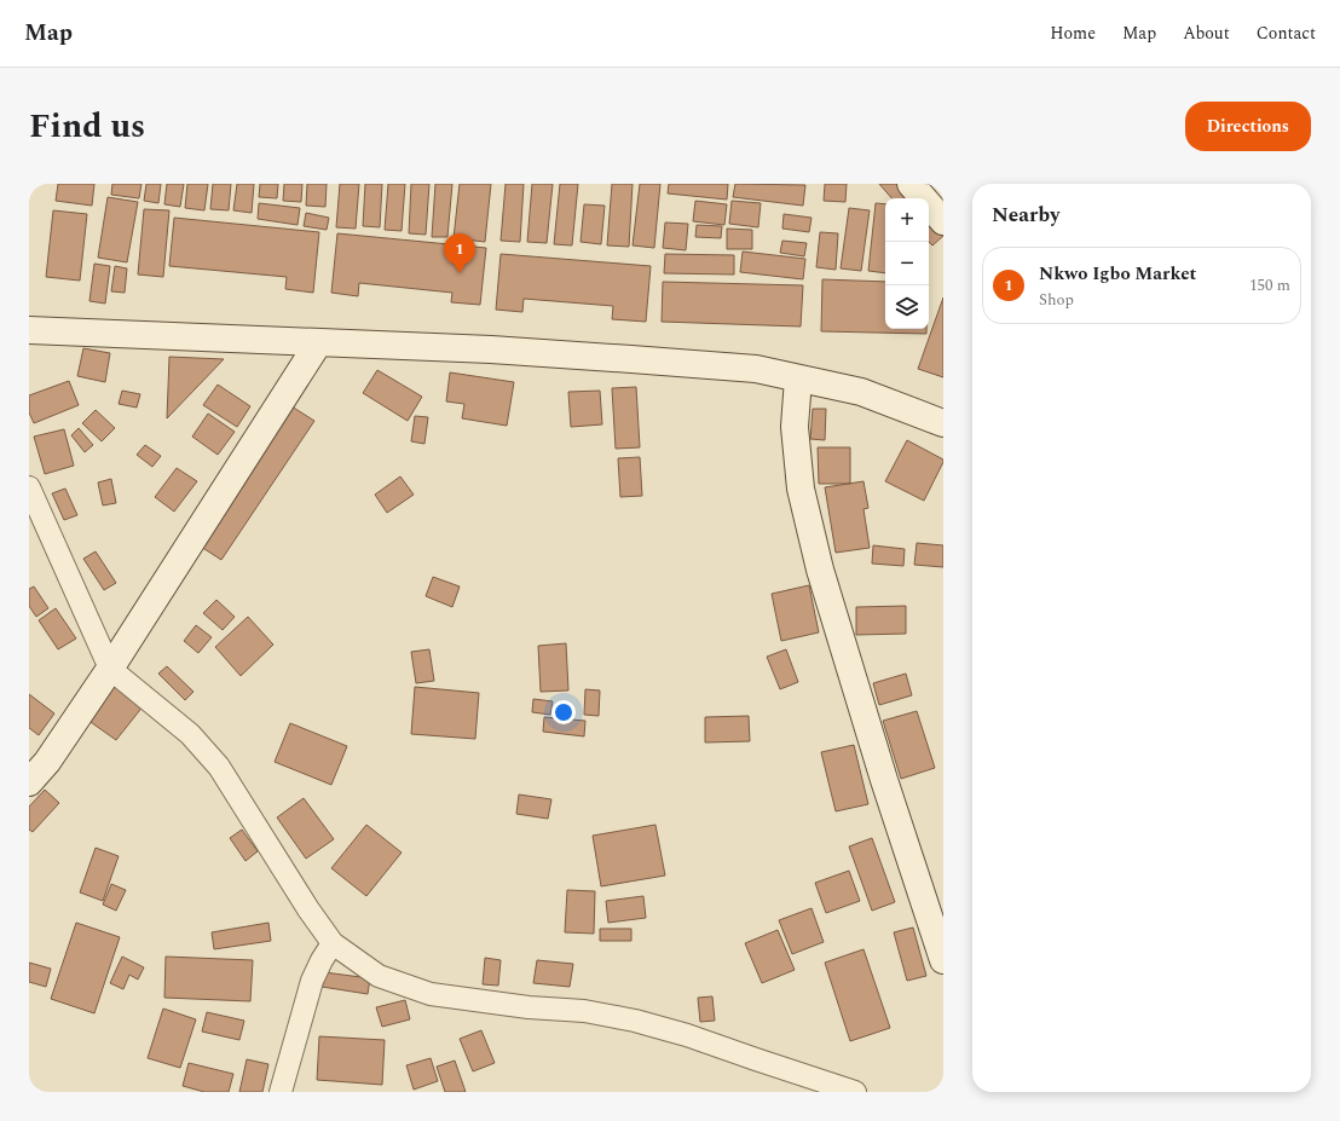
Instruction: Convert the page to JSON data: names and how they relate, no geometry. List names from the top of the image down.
{
  "page": {
    "header": "Map",
    "nav": [
      "Home",
      "Map",
      "About",
      "Contact"
    ],
    "title": "Find us",
    "buttons": "Directions",
    "heading": "Nearby",
    "map_buttons": ["+", "−"],
    "pins": "1",
    "list": [
      {
        "mark": "1",
        "name": "Nkwo Igbo Market",
        "note": "Shop",
        "value": "150 m"
      }
    ]
  }
}
